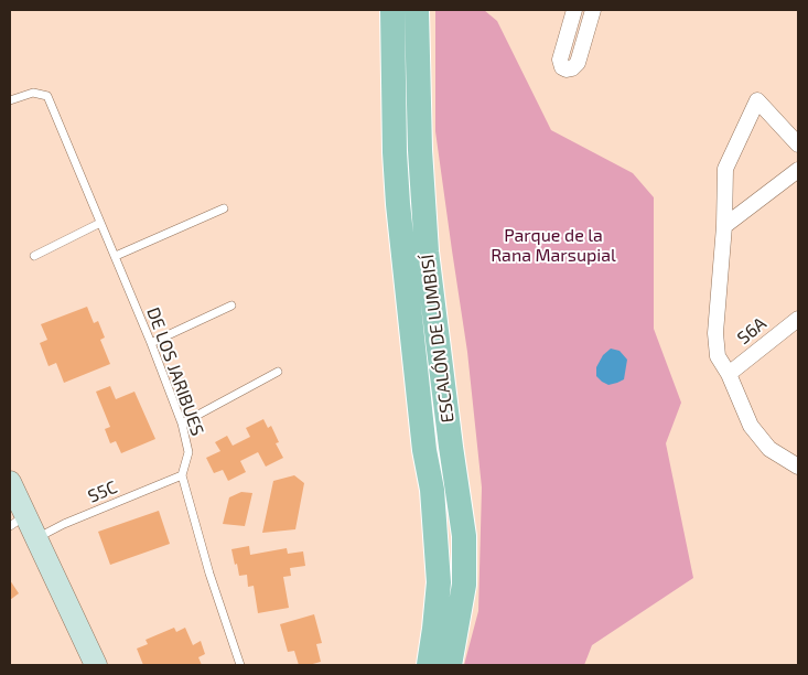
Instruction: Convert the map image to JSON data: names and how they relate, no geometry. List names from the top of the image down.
{
  "streets": {
    "main road": ["ESCALÓN DE LUMBISÍ"],
    "street": ["S6A"],
    "lane": ["DE LOS JARIBUES", "S5C"]
  },
  "crossings": [
    ["DE LOS JARIBUES", "S5C"]
  ],
  "parks": ["Parque de la Rana Marsupial"]
}
